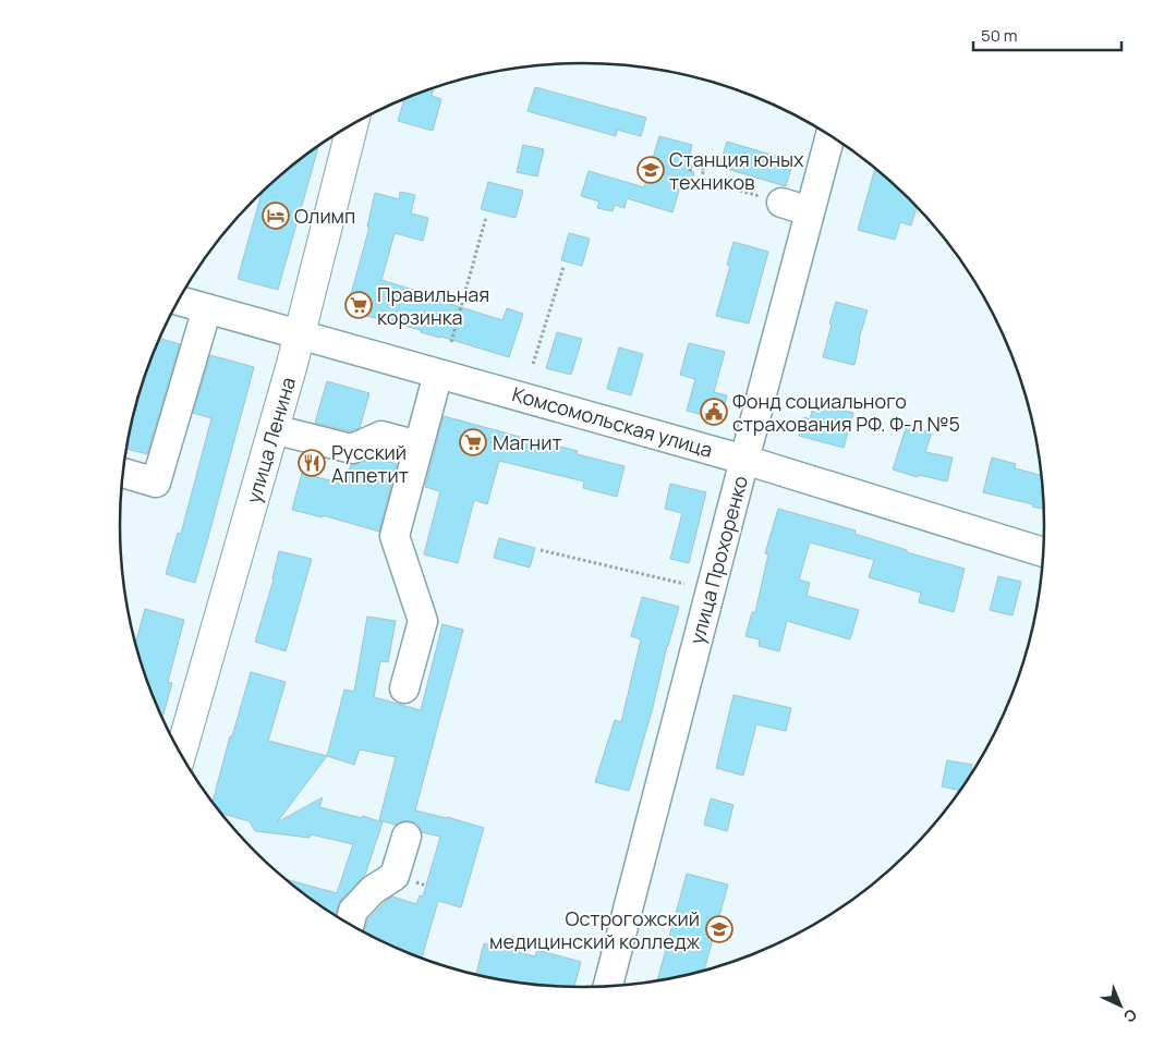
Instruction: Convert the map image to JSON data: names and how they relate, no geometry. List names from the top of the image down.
{
  "streets": {
    "main road": ["улица Ленина"],
    "street": ["Комсомольская улица", "улица Прохоренко"]
  },
  "crossings": [
    ["Комсомольская улица", "улица Ленина"],
    ["Комсомольская улица", "улица Прохоренко"]
  ],
  "places": {
    "school or university": ["Станция юных техников", "Острогожский медицинский колледж"],
    "hotel": ["Олимп"],
    "supermarket": ["Правильная корзинка", "Магнит"],
    "public building": ["Фонд социального страхования РФ. Ф-л №5"],
    "restaurant": ["Русский Аппетит"]
  },
  "scale_bar": "50 m",
  "north": "bottom right"
}
